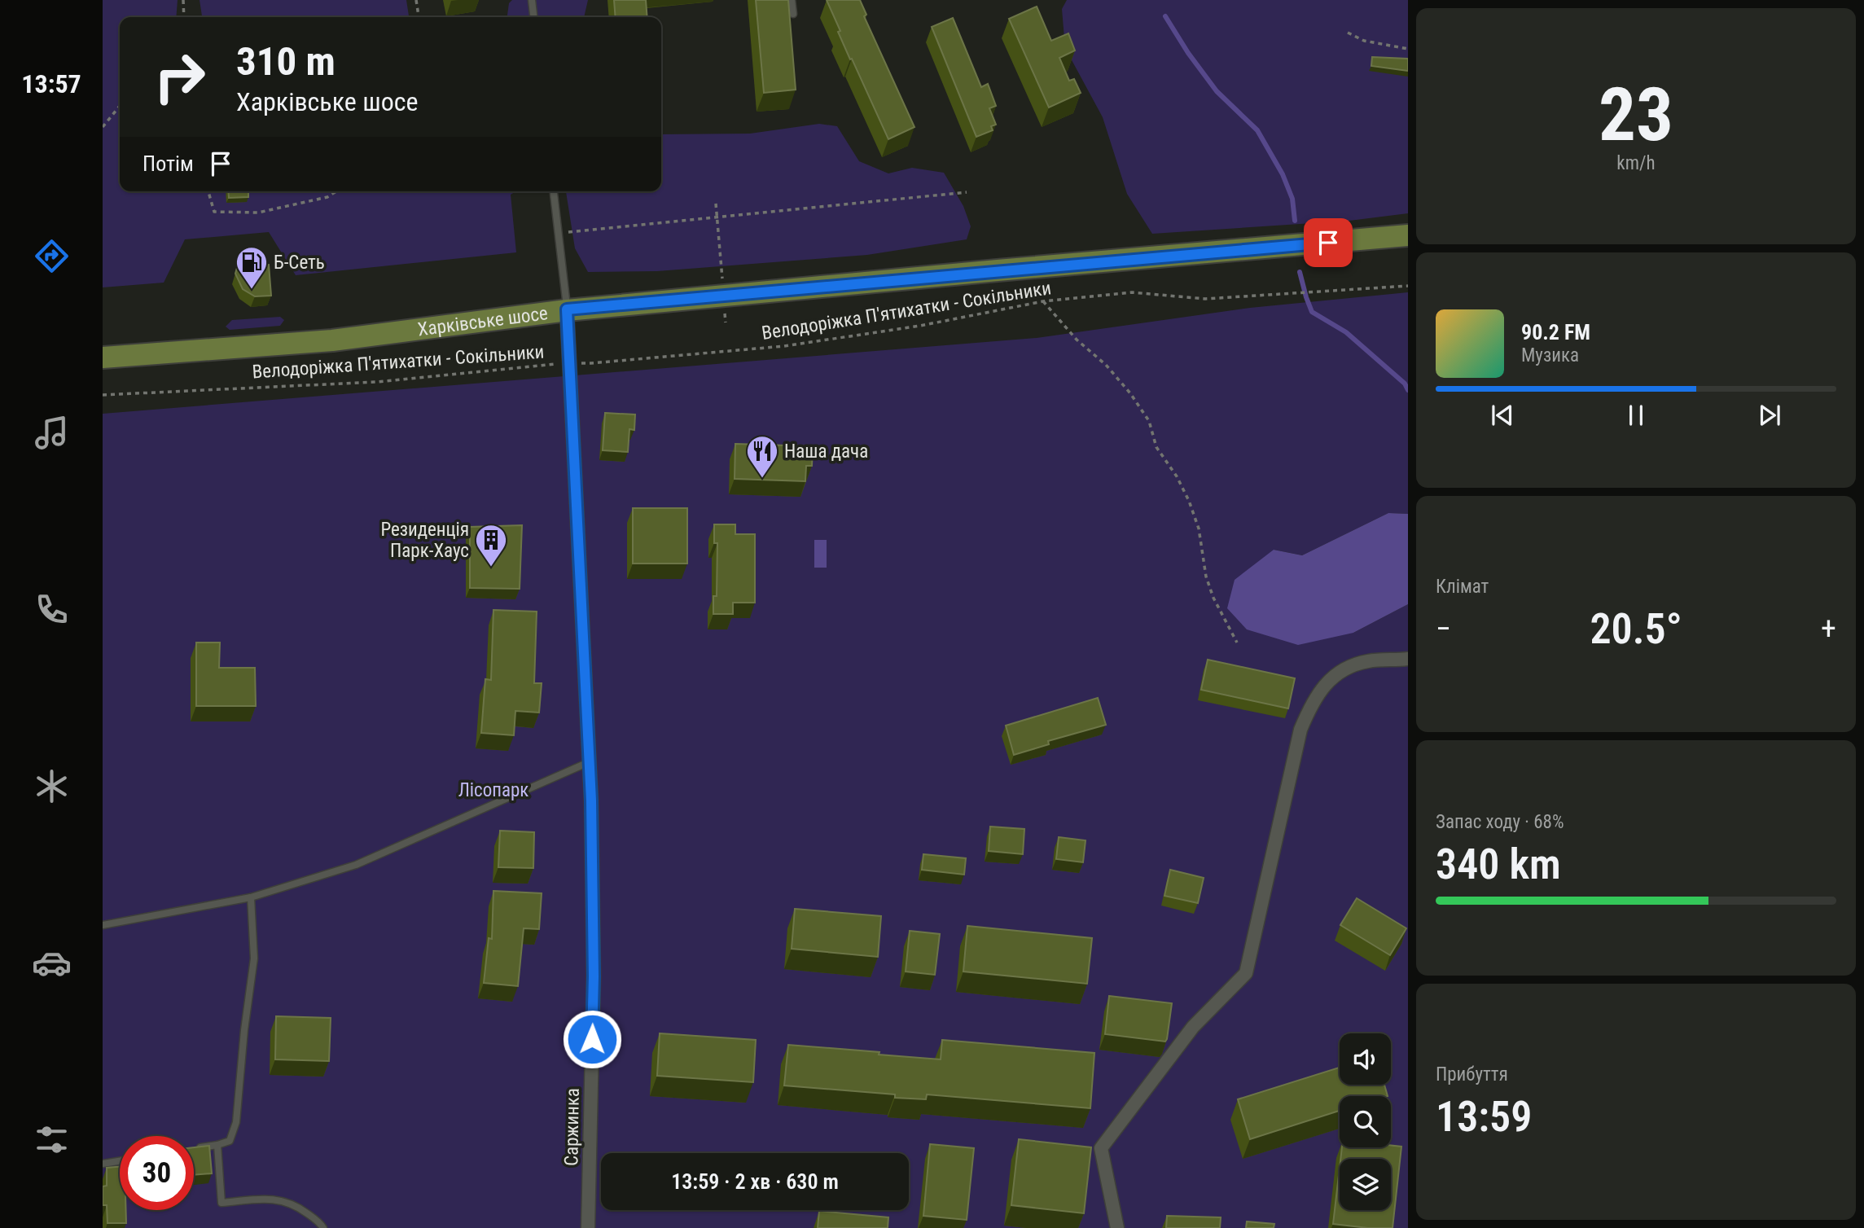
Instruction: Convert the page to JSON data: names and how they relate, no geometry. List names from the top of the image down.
{
  "streets": {
    "main road": ["Харківське шосе"],
    "street": ["Саржинка"],
    "path": ["Велодоріжка П'ятихатки - Сокільники"]
  },
  "crossings": [
    ["Велодоріжка П'ятихатки - Сокільники", "Саржинка"],
    ["Харківське шосе", "Саржинка"]
  ],
  "parks": ["Лісопарк"],
  "places": {
    "fuel station": ["Б-Сеть"],
    "restaurant": ["Наша дача"],
    "building": ["Резиденція Парк-Хаус"]
  },
  "page": {
    "tabs": "13:57",
    "tile": [
      ["23", "km/h"],
      "Клімат",
      ["Запас ходу · 68%", "340 km"],
      ["Прибуття", "13:59"]
    ],
    "turn": ["310 m", "Харківське шосе"],
    "then": "Потім",
    "song": ["90.2 FM", "Музика"],
    "heat": ["−", "20.5°", "+"],
    "limit": "30",
    "trip": "13:59 · 2 хв · 630 m"
  }
}
